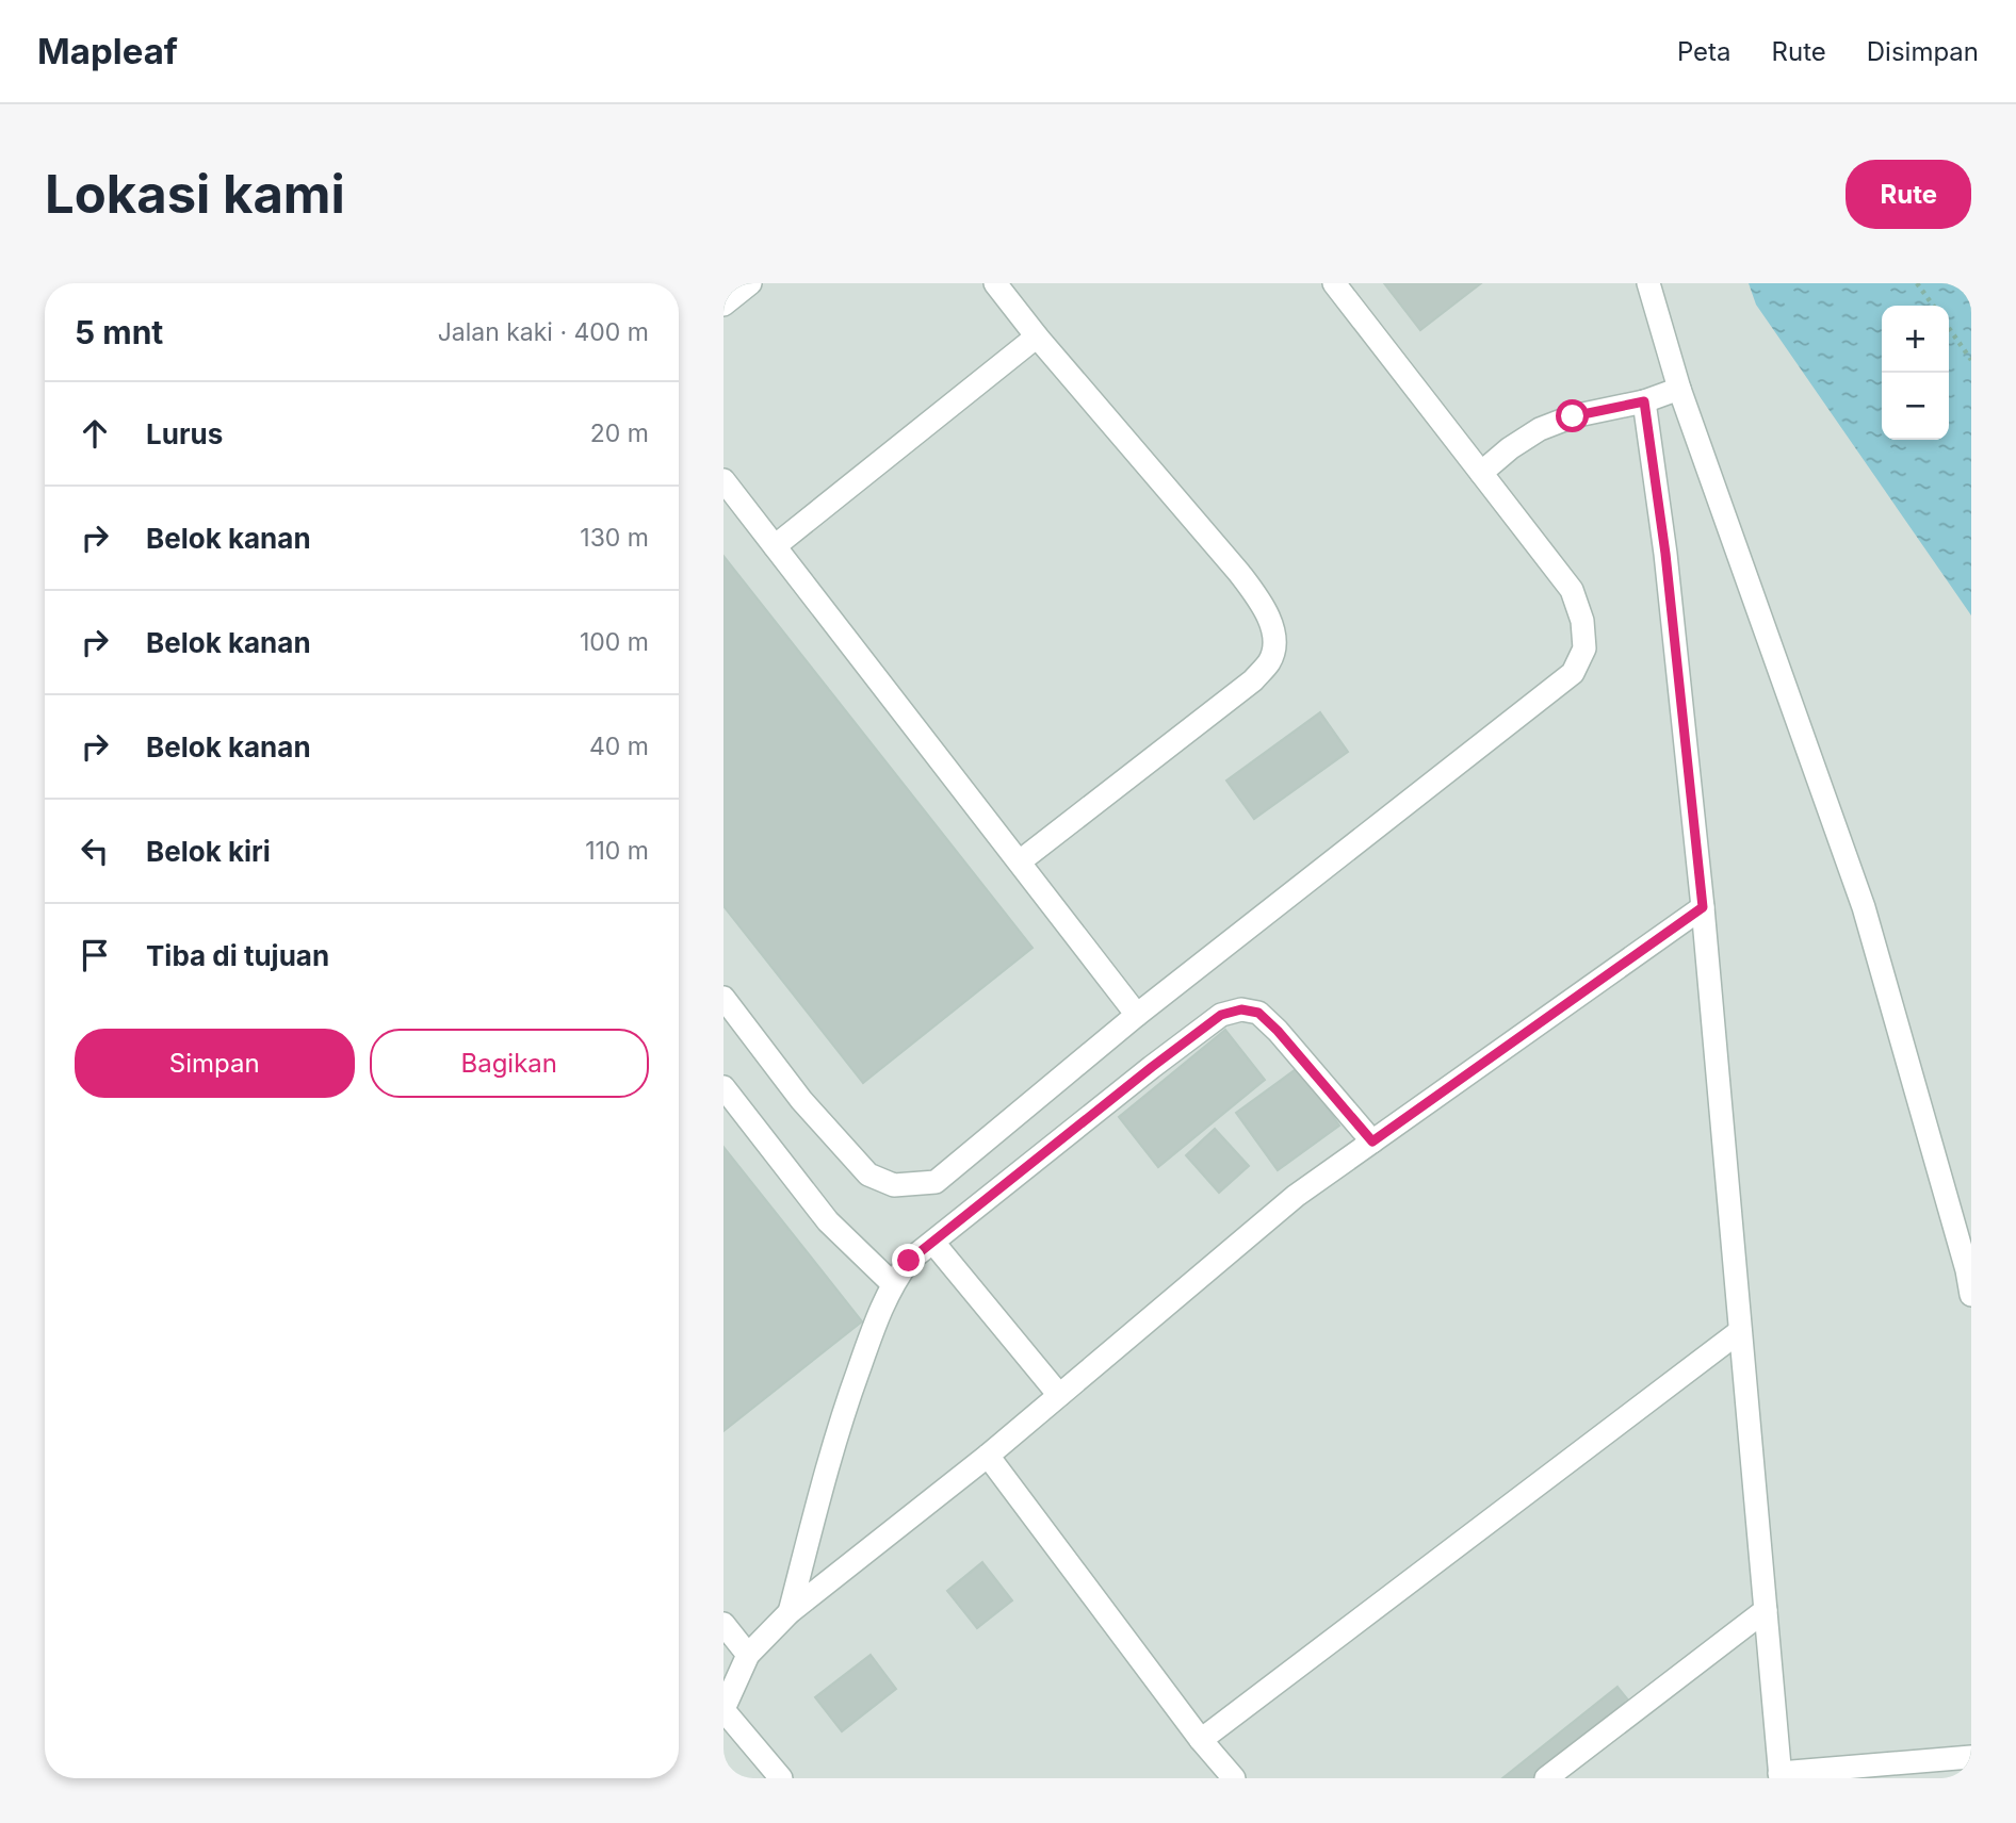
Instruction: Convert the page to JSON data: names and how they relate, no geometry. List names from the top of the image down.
{
  "page": {
    "header": "Mapleaf",
    "nav": ["Peta", "Rute", "Disimpan"],
    "buttons": [
      "Rute",
      ["Simpan", "Bagikan"]
    ],
    "title": "Lokasi kami",
    "heading": ["5 mnt", "Jalan kaki · 400 m"],
    "map_buttons": ["+", "−"],
    "list": [
      ["Lurus", "20 m"],
      ["Belok kanan", "130 m"],
      ["Belok kanan", "100 m"],
      ["Belok kanan", "40 m"],
      ["Belok kiri", "110 m"],
      "Tiba di tujuan"
    ]
  }
}
